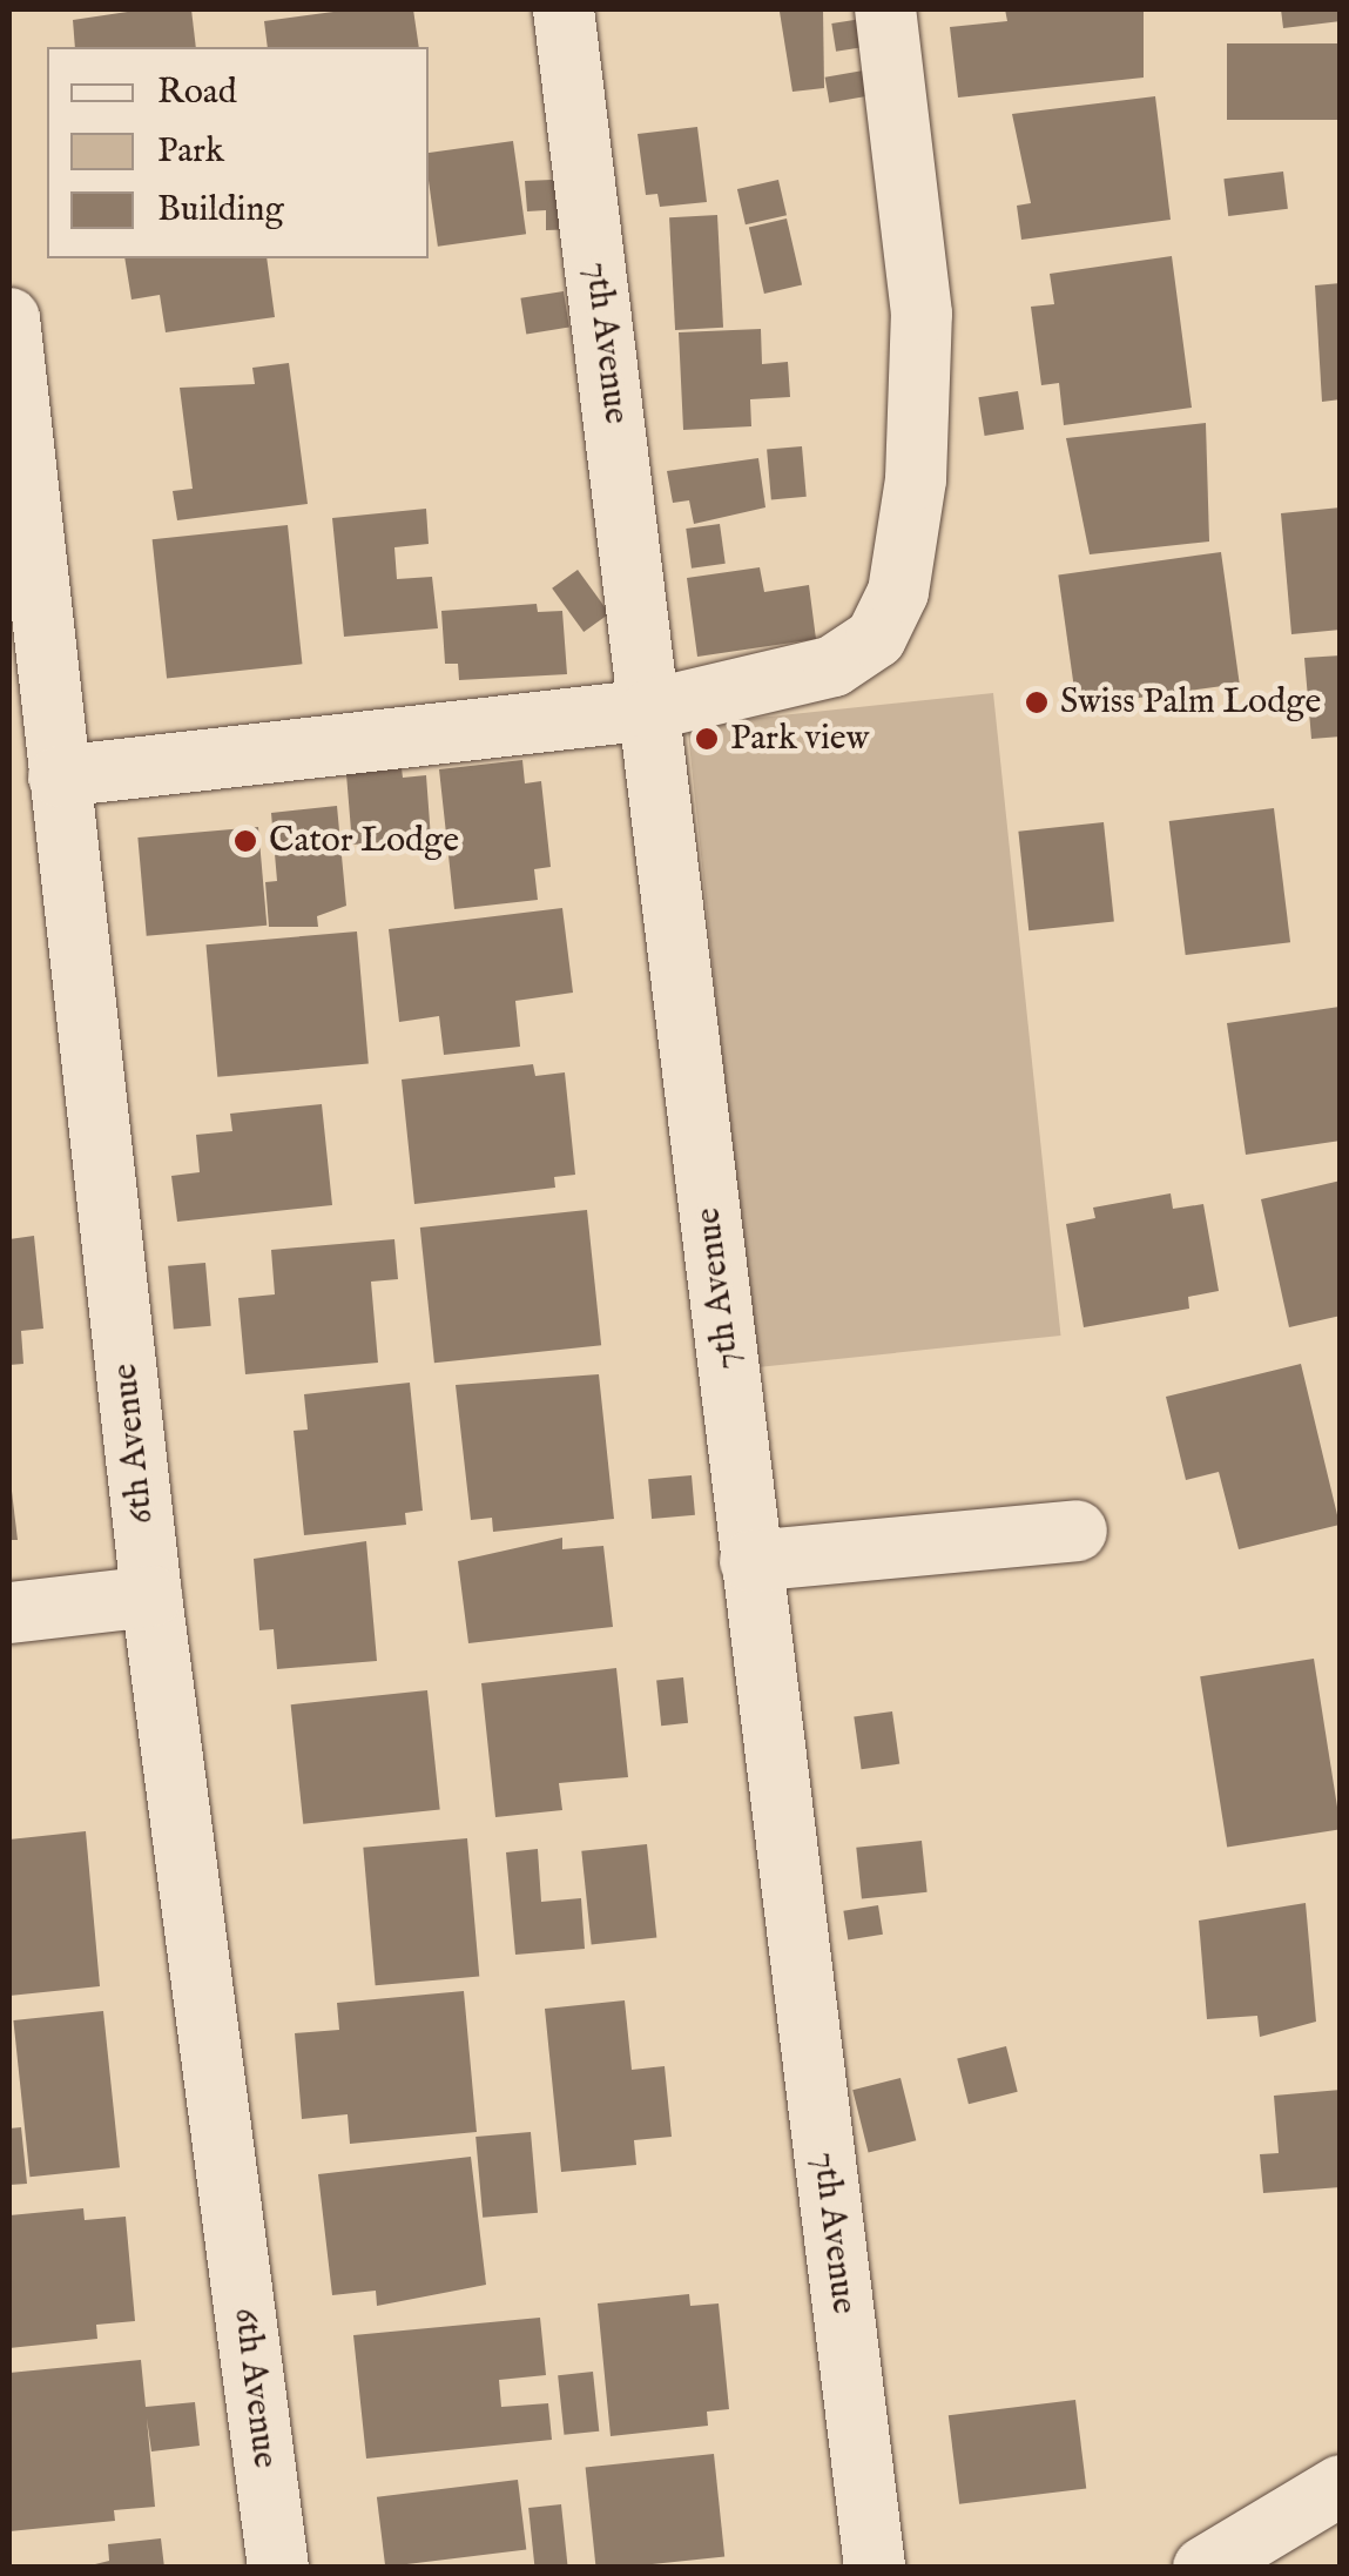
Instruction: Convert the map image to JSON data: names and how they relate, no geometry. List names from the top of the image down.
{
  "streets": {
    "street": ["7th Avenue", "6th Avenue"]
  },
  "places": ["Swiss Palm Lodge", "Park view", "Cator Lodge"],
  "legend": ["Road", "Park", "Building"]
}
